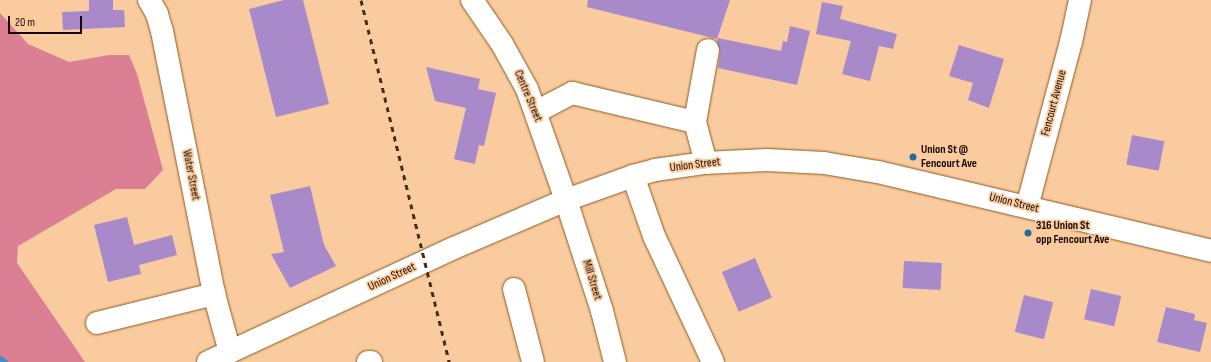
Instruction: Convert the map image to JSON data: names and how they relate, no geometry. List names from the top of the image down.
{
  "streets": {
    "main road": [
      "Centre Street",
      "Fencourt Avenue",
      "Union Street",
      "Water Street",
      "Mill Street"
    ]
  },
  "crossings": [
    ["Centre Street", "Union Street"],
    ["Centre Street", "Mill Street"],
    ["Fencourt Avenue", "Union Street"],
    ["Union Street", "Water Street"],
    ["Union Street", "Mill Street"]
  ],
  "places": ["Union St @ Fencourt Ave", "316 Union St opp Fencourt Ave"],
  "scale_bar": "20 m"
}
